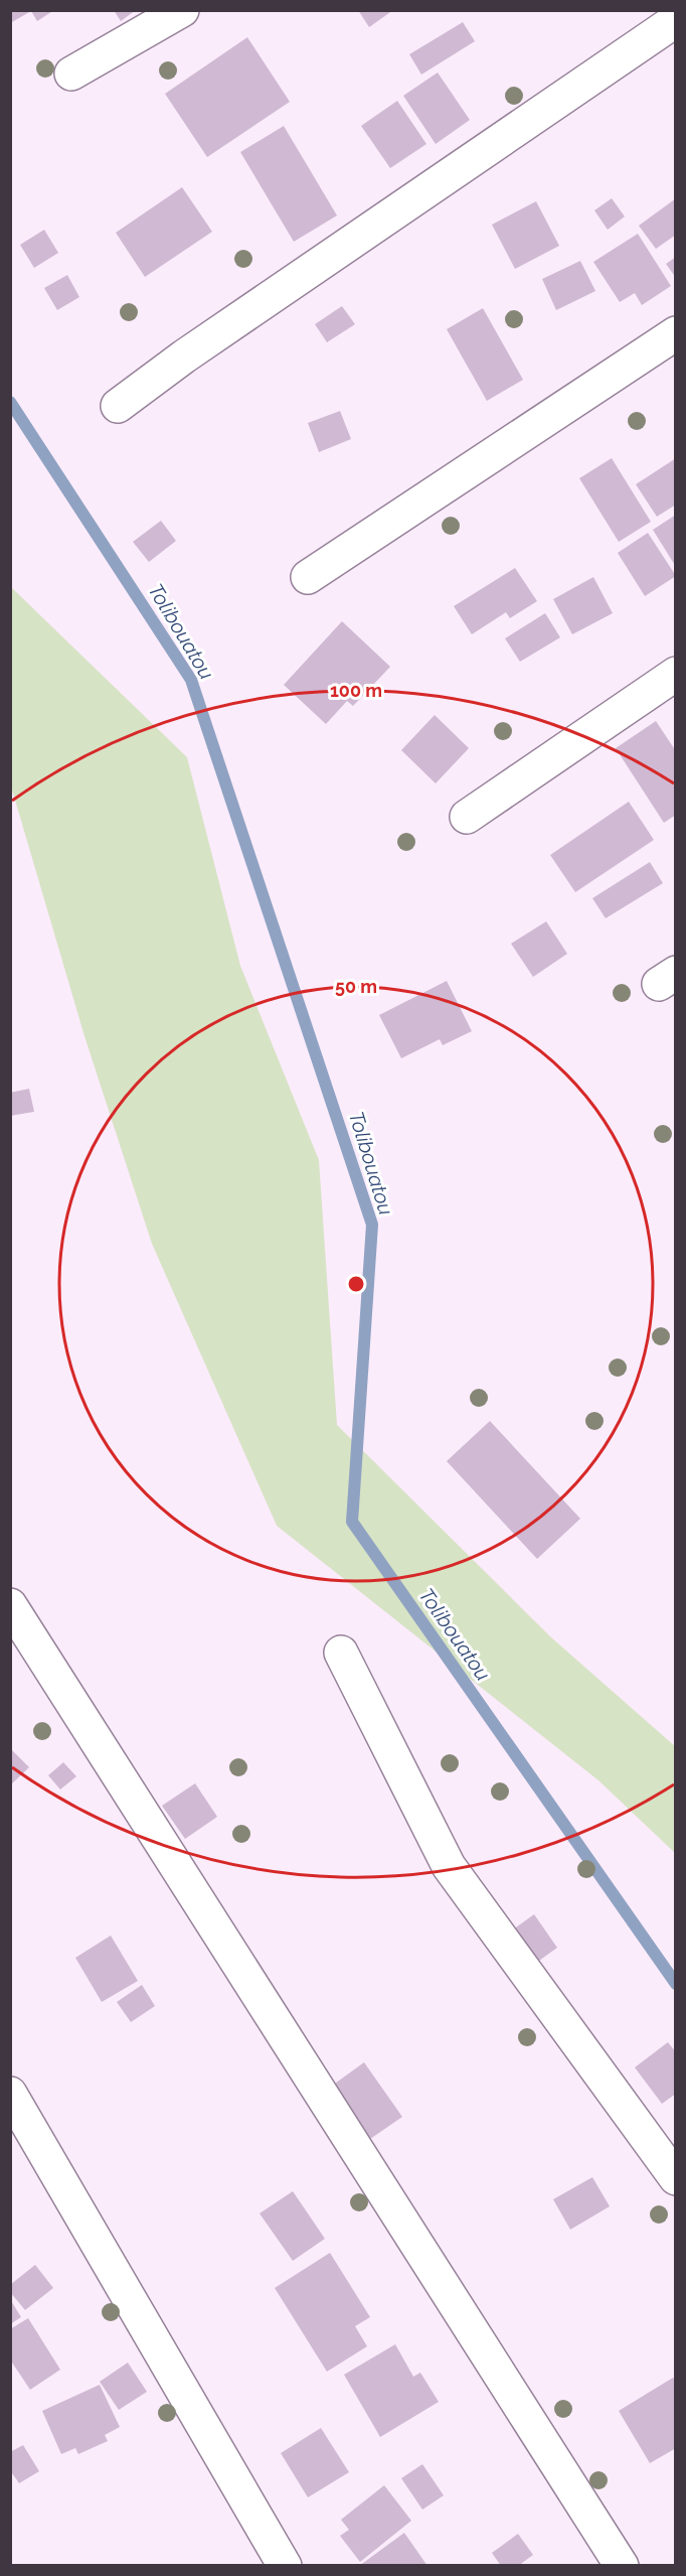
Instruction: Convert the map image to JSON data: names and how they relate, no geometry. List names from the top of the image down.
{
  "water": ["Tolibouatou"],
  "rings": ["100 m", "50 m"]
}
